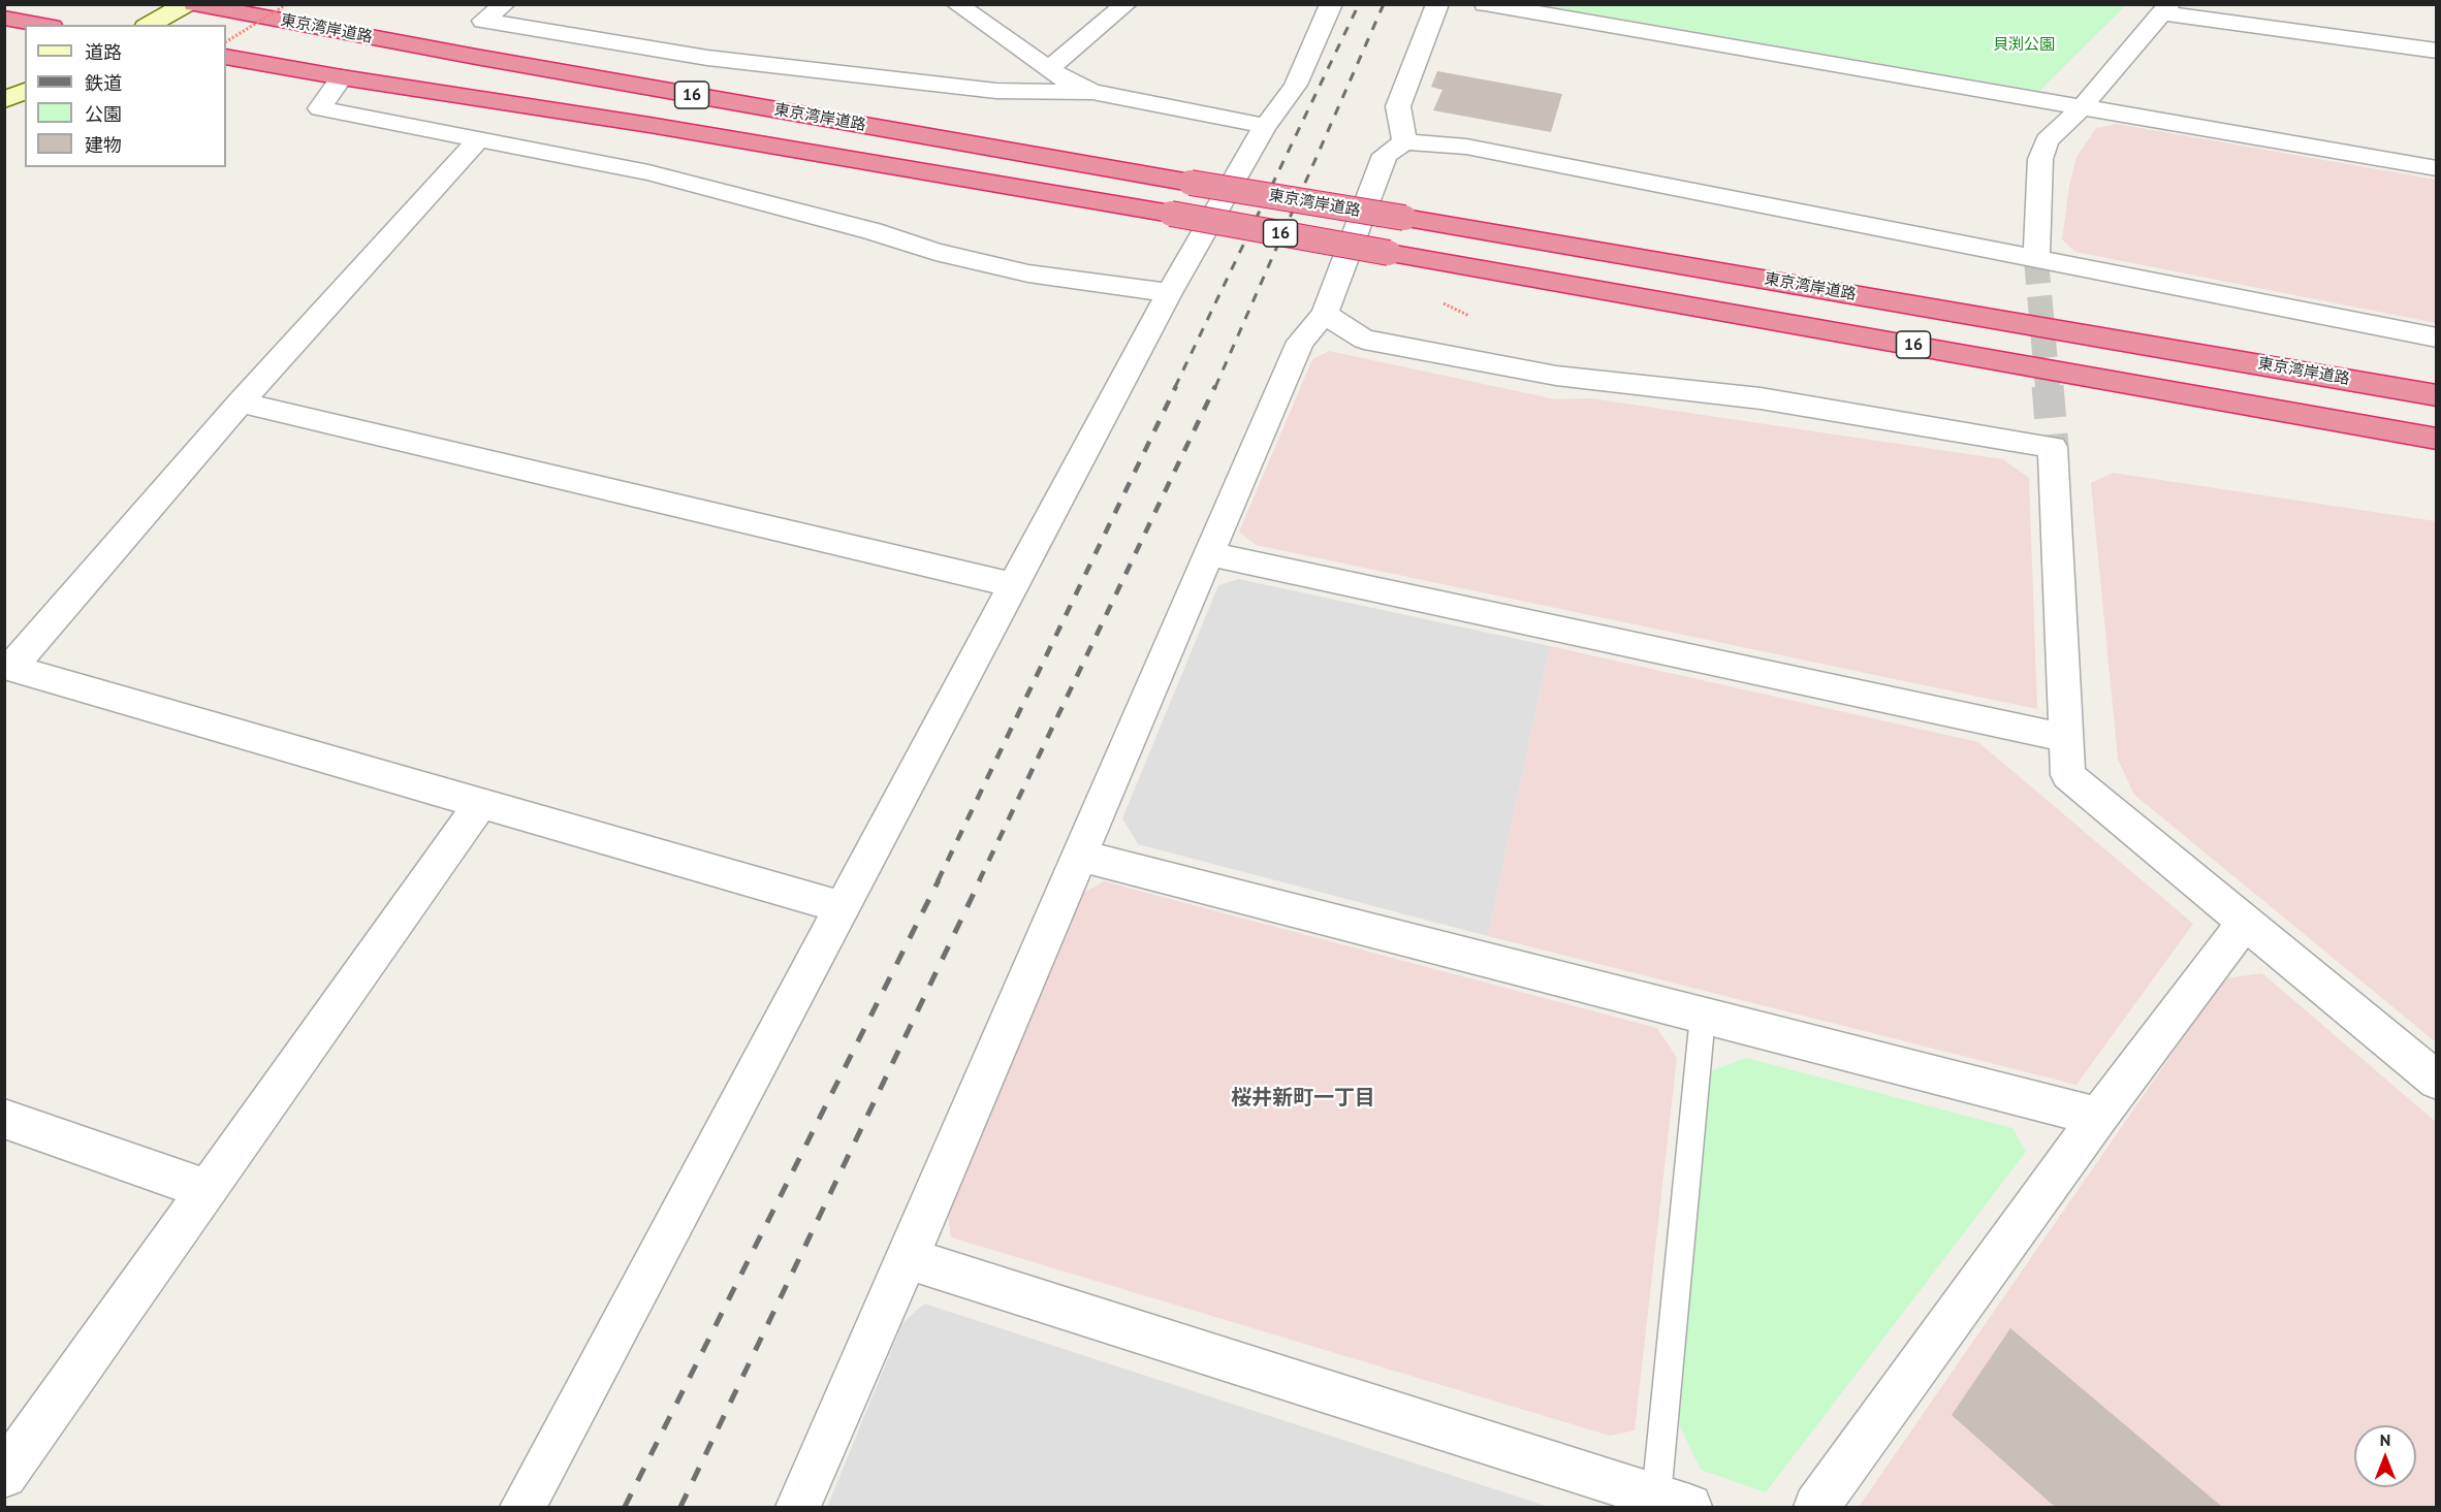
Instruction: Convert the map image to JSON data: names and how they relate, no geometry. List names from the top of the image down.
{
  "streets": {
    "highway": ["東京湾岸道路", "16"]
  },
  "districts": ["桜井新町一丁目"],
  "parks": ["貝渕公園"],
  "legend": [
    "道路",
    "鉄道",
    "公園",
    "建物"
  ],
  "north": "top"
}
